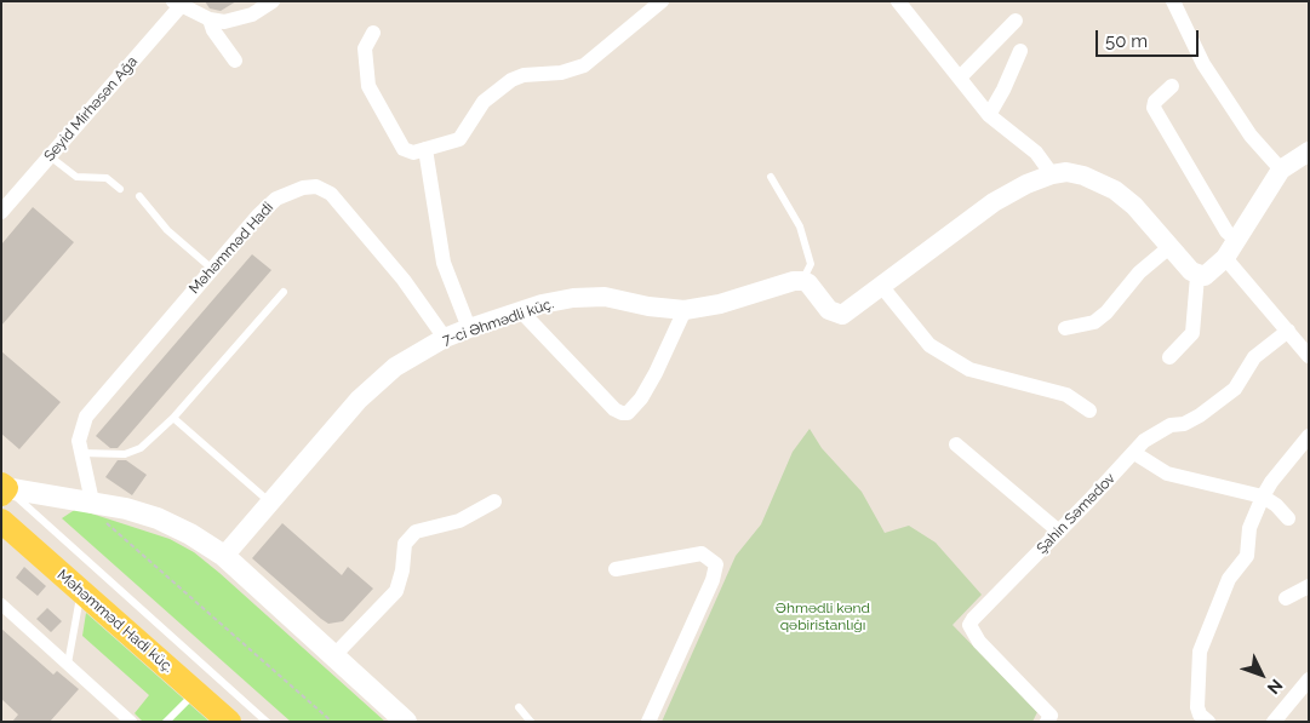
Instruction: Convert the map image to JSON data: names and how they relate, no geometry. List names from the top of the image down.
{
  "streets": {
    "main road": ["Məhəmməd Hadi küç."],
    "street": [
      "Seyid Mirhəsən Ağa",
      "Məhəmməd Hadi",
      "7-ci Əhmədli küç.",
      "Şahin Səmədov"
    ]
  },
  "crossings": [
    ["Məhəmməd Hadi", "7-ci Əhmədli küç."]
  ],
  "parks": ["Əhmədli kənd qəbiristanlığı"],
  "scale_bar": "50 m",
  "north": "bottom right"
}
